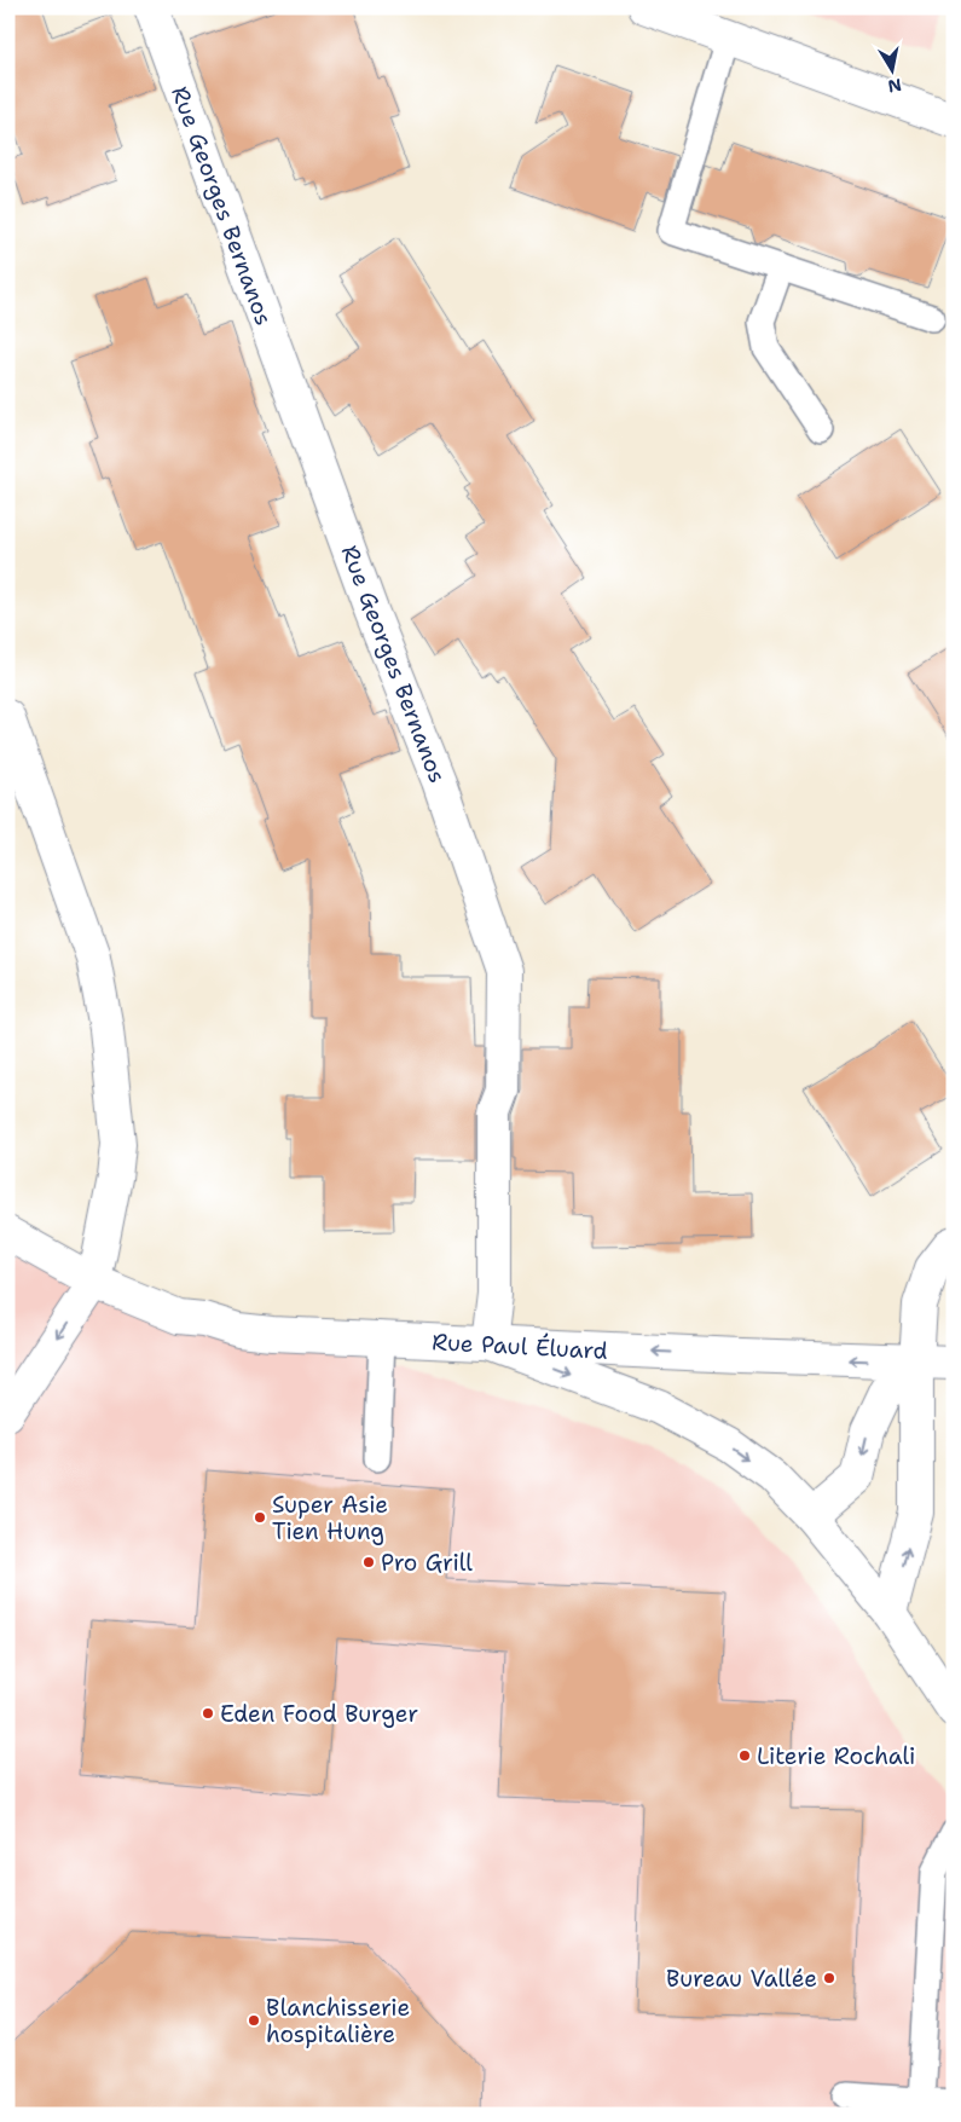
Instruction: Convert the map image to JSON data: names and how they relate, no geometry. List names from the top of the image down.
{
  "streets": {
    "street": ["Rue Georges Bernanos", "Rue Paul Éluard"]
  },
  "crossings": [
    ["Rue Georges Bernanos", "Rue Paul Éluard"]
  ],
  "one_way": ["Rue Paul Éluard"],
  "places": [
    "Super Asie Tien Hung",
    "Pro Grill",
    "Eden Food Burger",
    "Literie Rochali",
    "Bureau Vallée",
    "Blanchisserie hospitalière"
  ],
  "north": "bottom"
}
